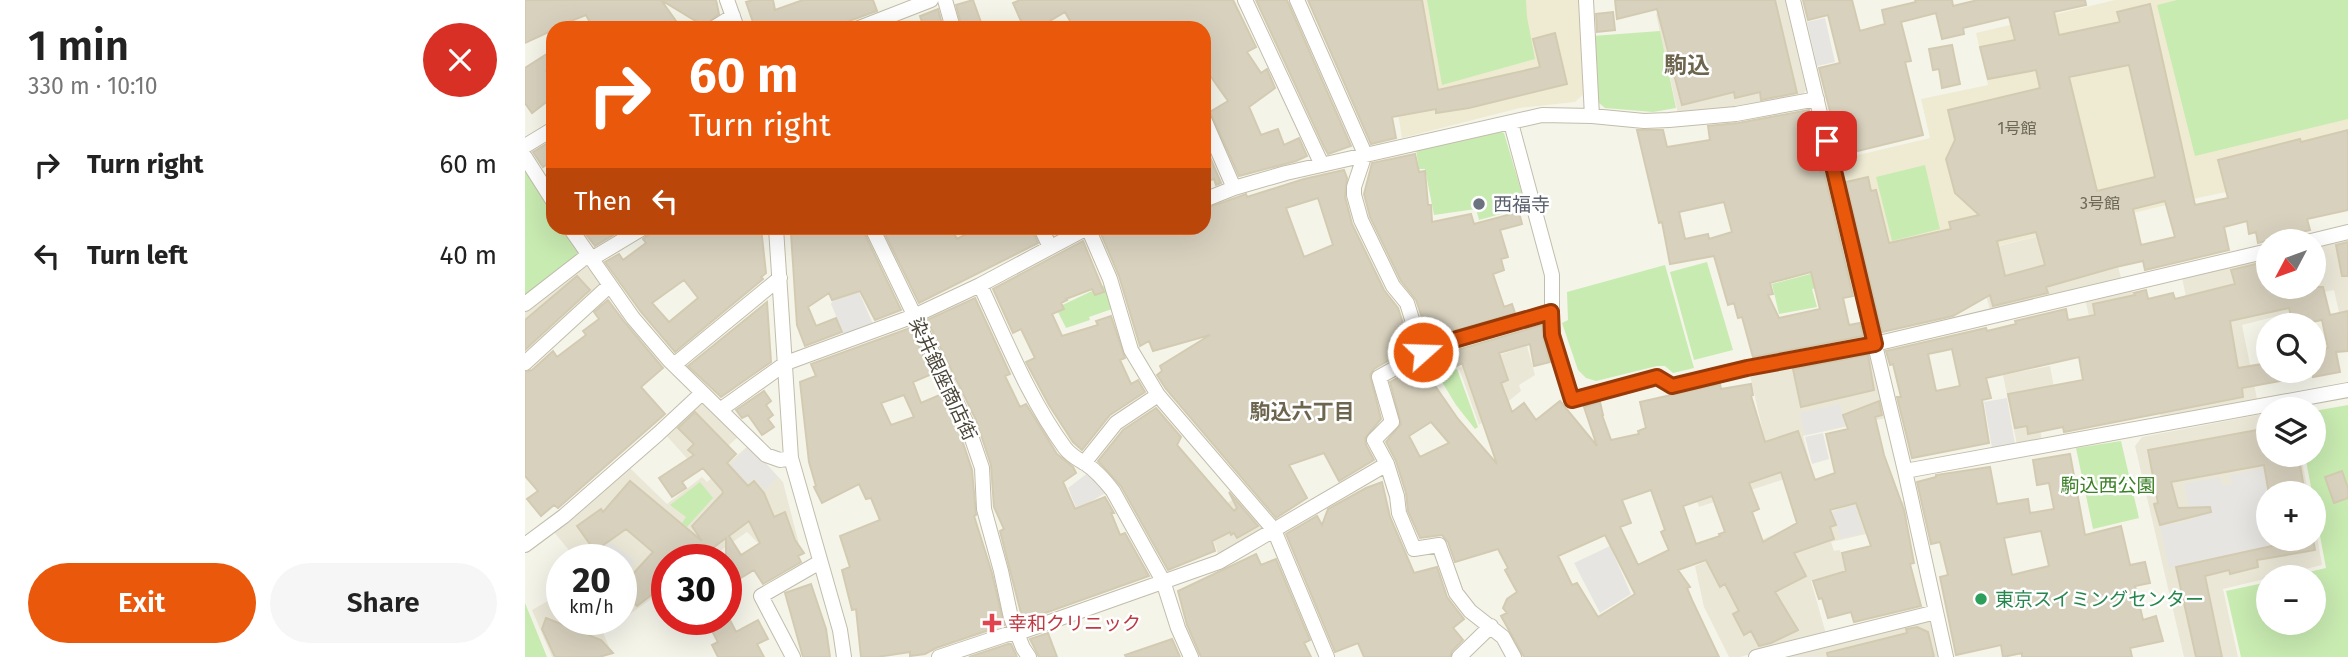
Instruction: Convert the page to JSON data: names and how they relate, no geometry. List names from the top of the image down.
{
  "streets": {
    "street": ["染井銀座商店街"]
  },
  "districts": ["駒込", "駒込六丁目"],
  "parks": ["駒込西公園"],
  "places": {
    "other": ["西福寺", "東京スイミングセンター"],
    "health": ["幸和クリニック"]
  },
  "house_numbers": ["1号館", "3号館"],
  "north": "bottom left",
  "page": {
    "heading": ["1 min", "330 m · 10:10"],
    "turn": ["60 m", "Turn right"],
    "list": [
      {
        "name": "Turn right",
        "value": "60 m"
      },
      {
        "name": "Turn left",
        "value": "40 m"
      }
    ],
    "then": "Then",
    "map_buttons": ["+", "−"],
    "speed": "20 km/h",
    "limit": "30",
    "buttons": ["Exit", "Share"]
  }
}
